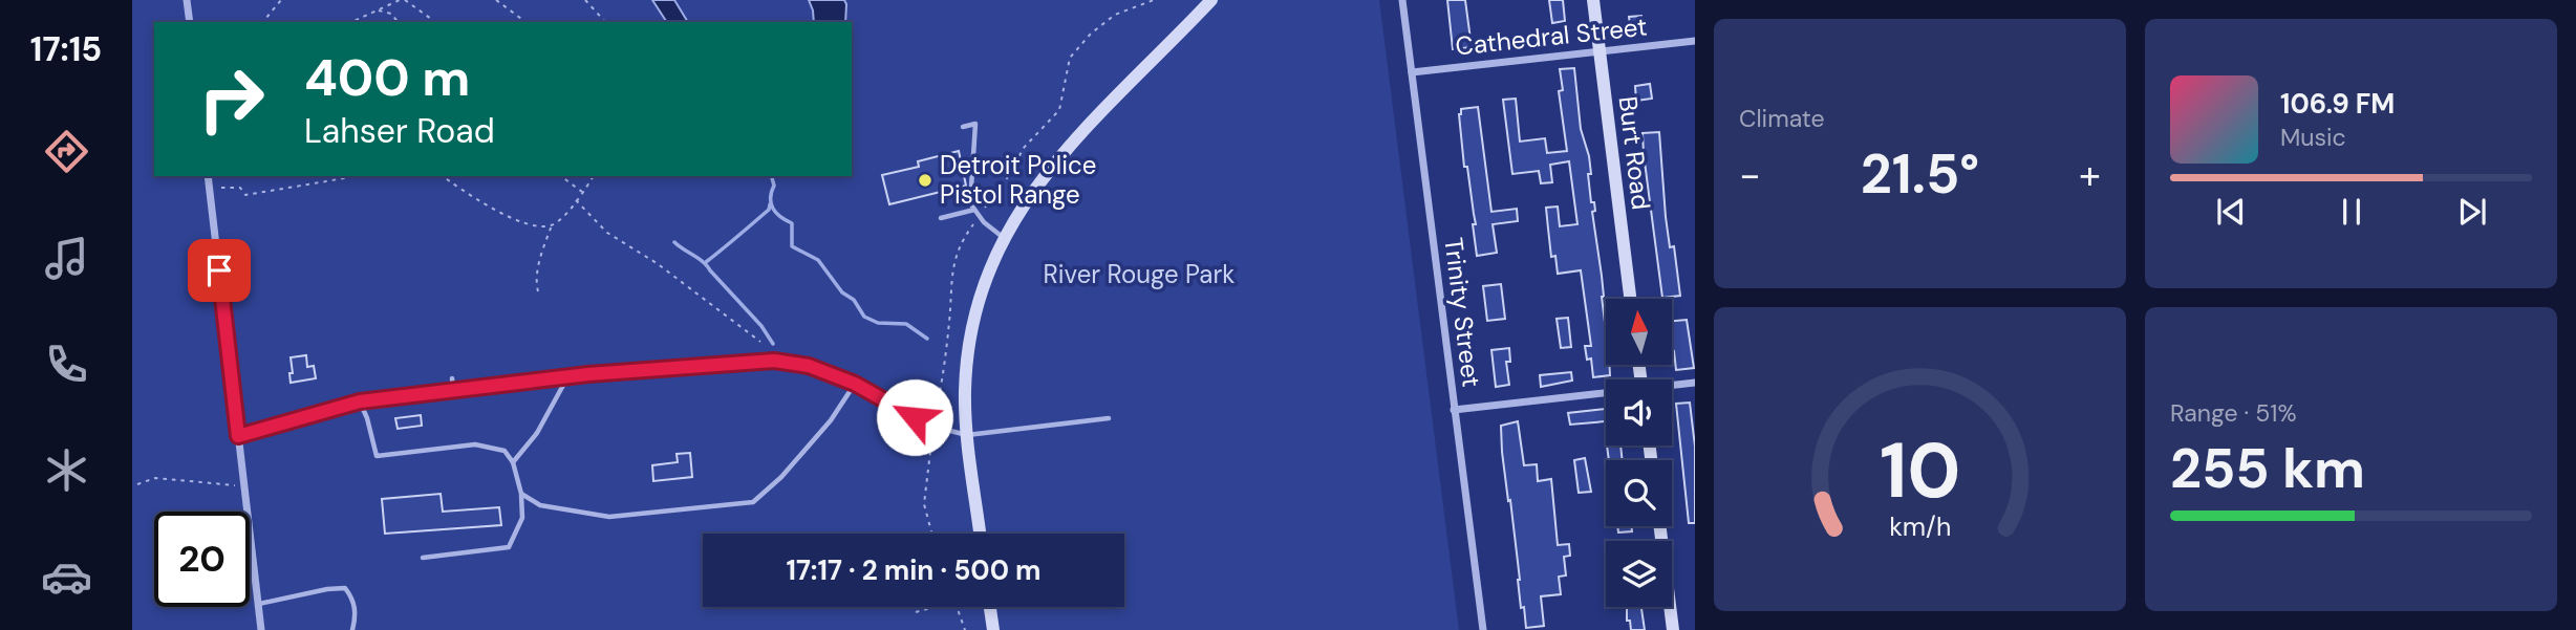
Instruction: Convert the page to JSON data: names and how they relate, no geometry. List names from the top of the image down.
{
  "streets": {
    "street": ["Cathedral Street", "Burt Road", "Trinity Street"]
  },
  "crossings": [
    ["Cathedral Street", "Burt Road"],
    ["Cathedral Street", "Trinity Street"]
  ],
  "parks": ["River Rouge Park"],
  "places": ["Detroit Police Pistol Range"],
  "north": "top",
  "page": {
    "tabs": "17:15",
    "tile": [
      "Climate",
      ["Range · 51%", "255 km"]
    ],
    "turn": ["400 m", "Lahser Road"],
    "song": ["106.9 FM", "Music"],
    "heat": ["−", "21.5°", "+"],
    "limit": "20",
    "trip": "17:17 · 2 min · 500 m",
    "gauge": ["10", "km/h"]
  }
}
